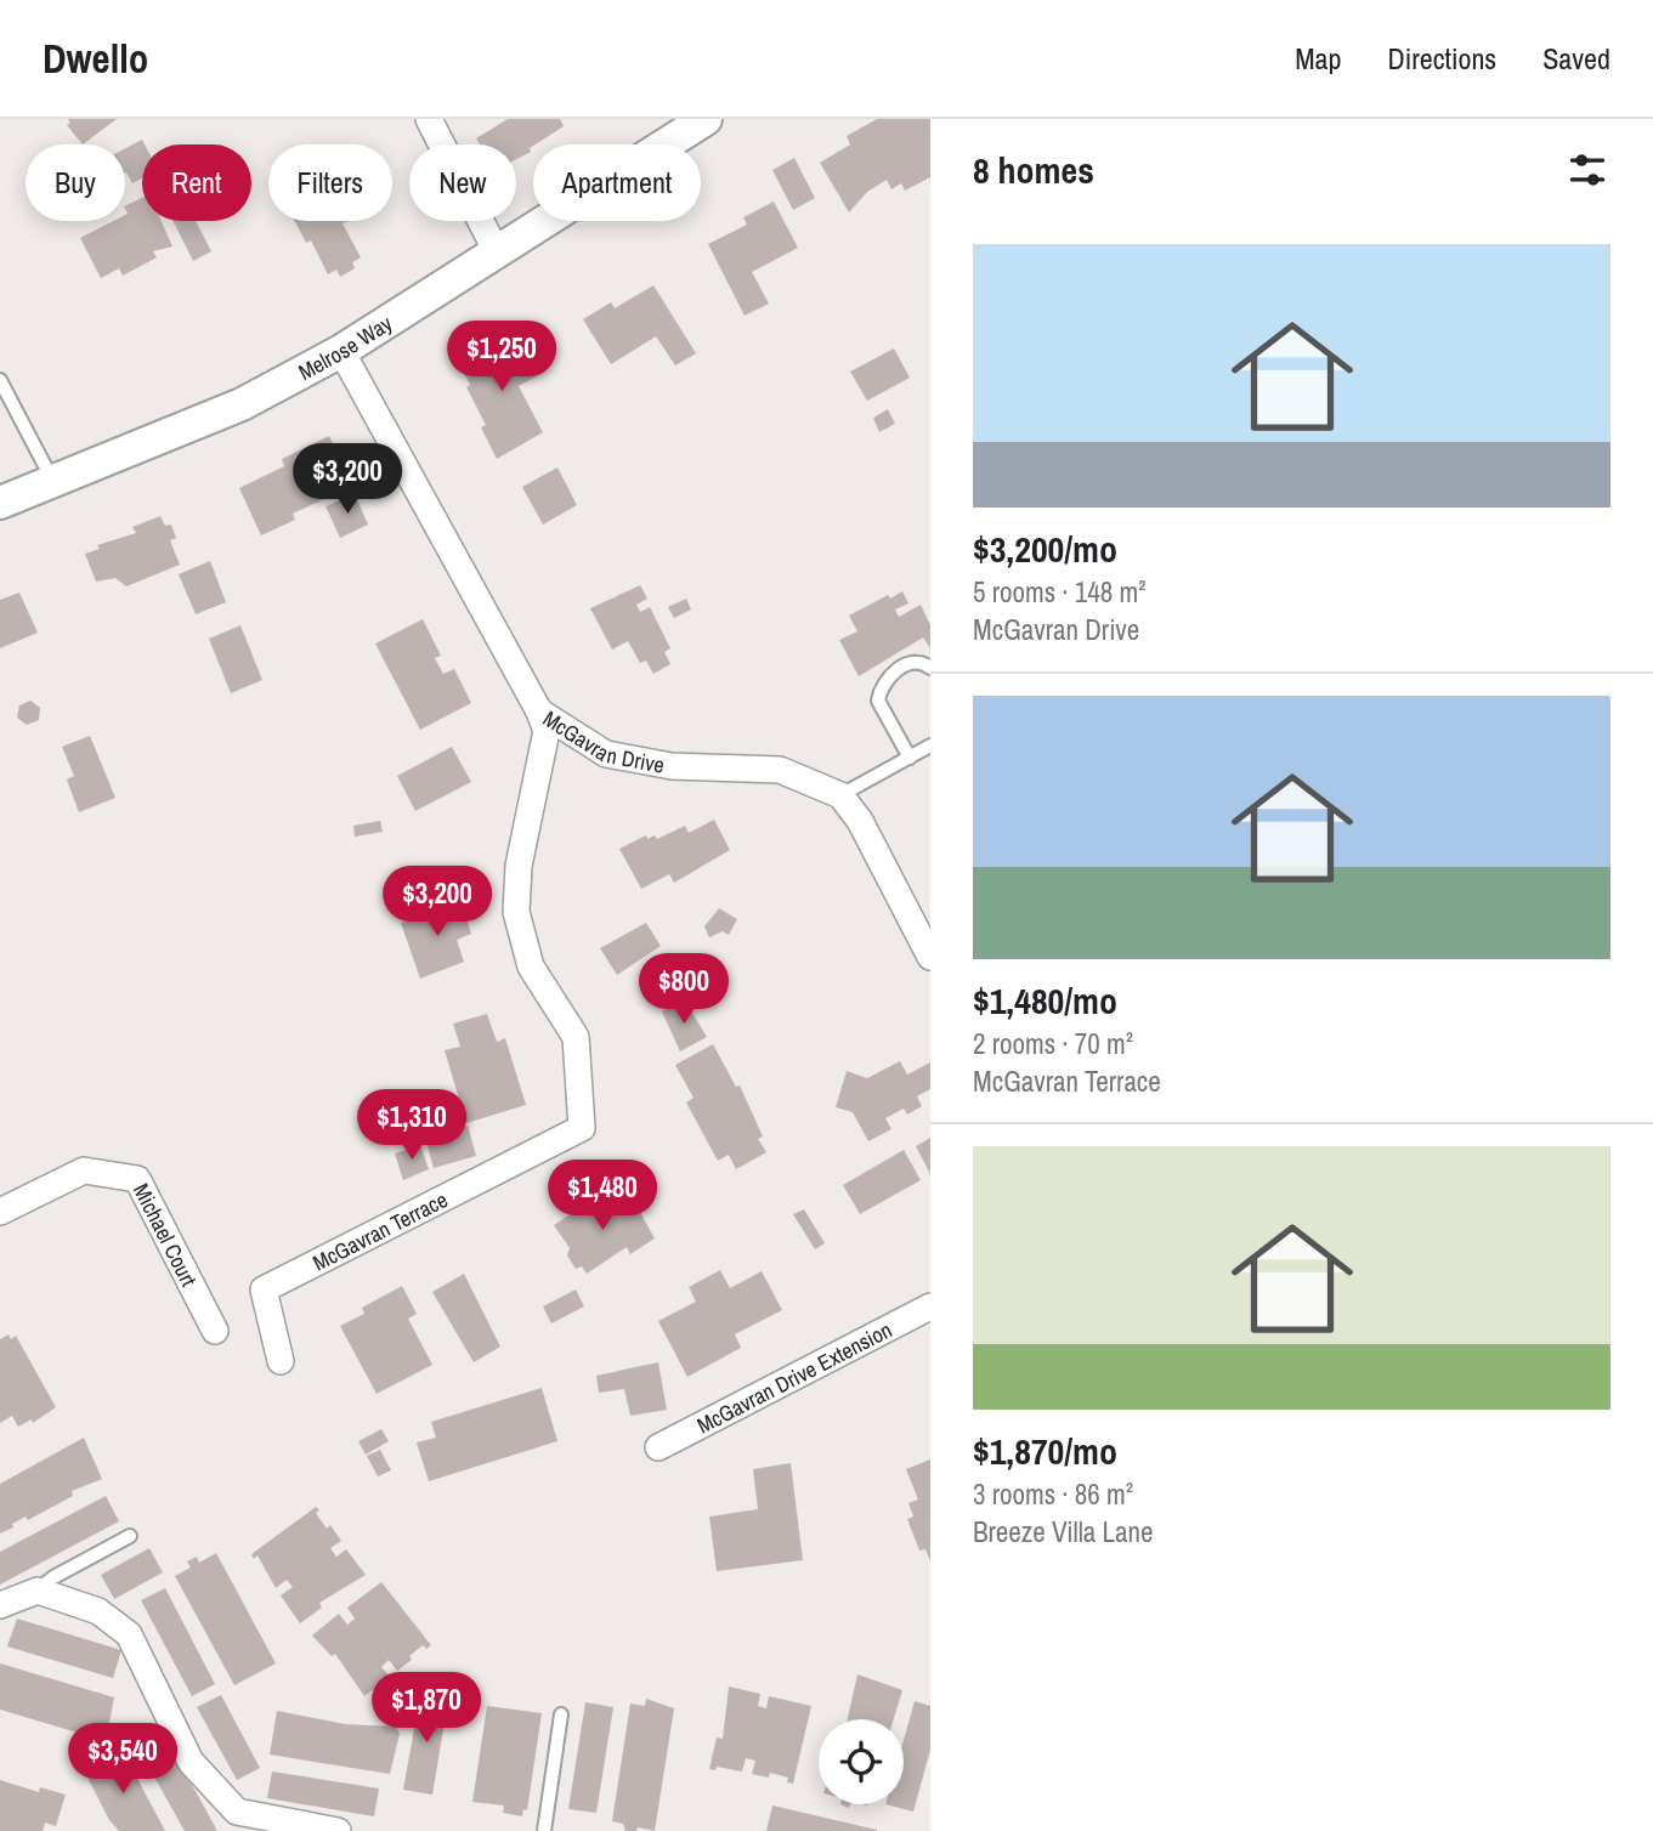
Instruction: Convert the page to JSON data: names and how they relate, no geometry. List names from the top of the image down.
{
  "streets": {
    "street": [
      "Melrose Way",
      "McGavran Drive",
      "McGavran Terrace",
      "Michael Court",
      "McGavran Drive Extension"
    ]
  },
  "crossings": [
    ["Melrose Way", "McGavran Drive"],
    ["McGavran Drive", "McGavran Terrace"]
  ],
  "page": {
    "header": "Dwello",
    "nav": ["Map", "Directions", "Saved"],
    "heading": "8 homes",
    "chip": [
      "Buy",
      "Rent",
      "Filters",
      "New",
      "Apartment"
    ],
    "list": [
      {
        "name": "$3,200/mo",
        "note": "5 rooms · 148 m² · McGavran Drive"
      },
      {
        "name": "$1,480/mo",
        "note": "2 rooms · 70 m² · McGavran Terrace"
      },
      {
        "name": "$1,870/mo",
        "note": "3 rooms · 86 m² · Breeze Villa Lane"
      }
    ],
    "price": [
      "$1,250",
      "$3,200",
      "$3,200",
      "$800",
      "$1,310",
      "$1,480",
      "$1,870",
      "$3,540"
    ]
  }
}
